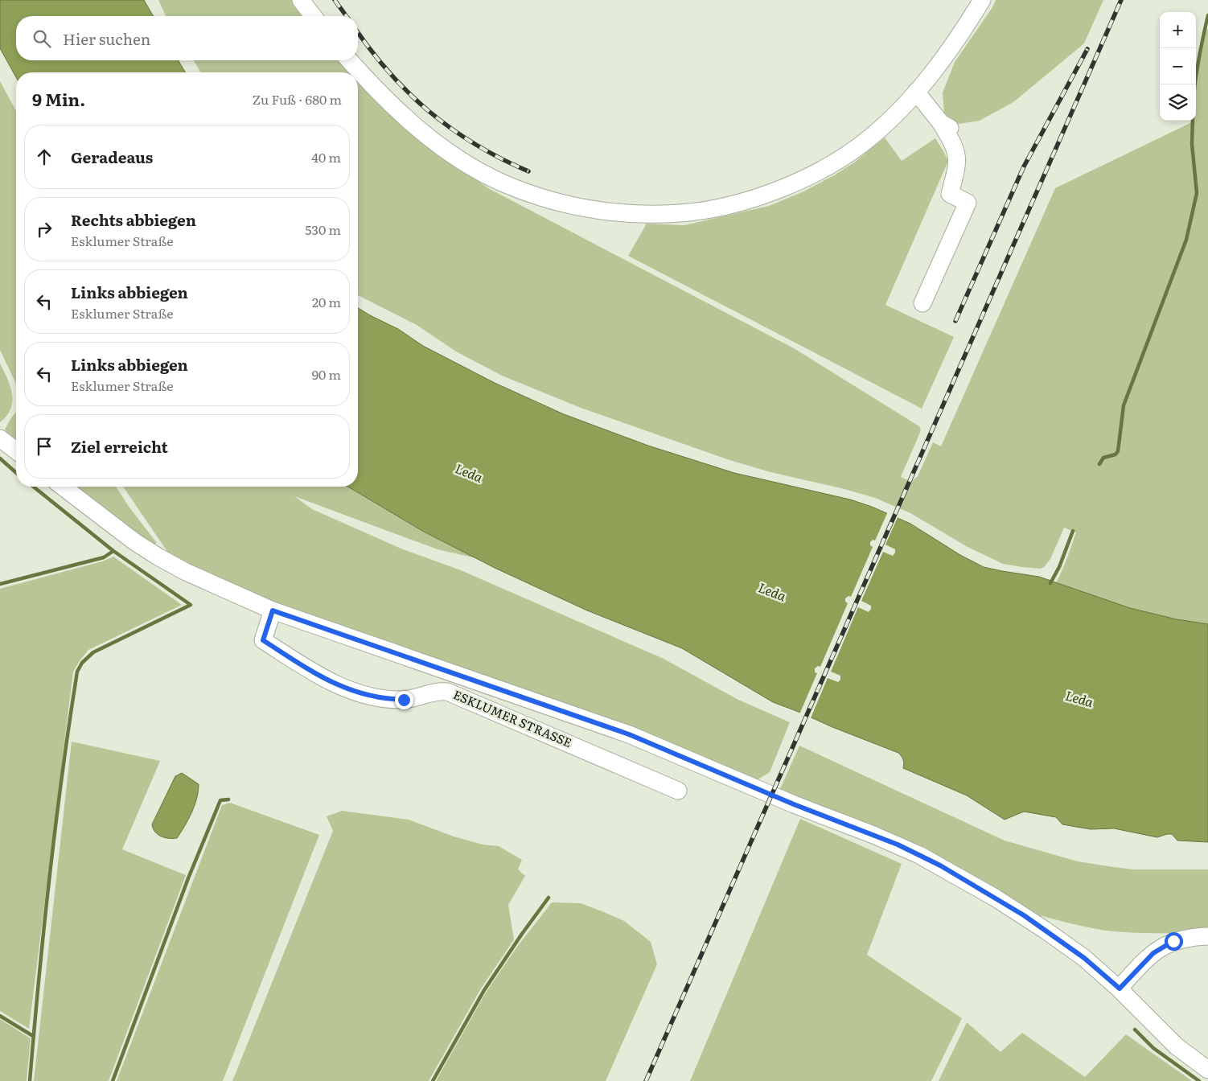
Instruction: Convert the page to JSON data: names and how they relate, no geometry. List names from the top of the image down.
{
  "streets": {
    "street": ["ESKLUMER STRASSE"]
  },
  "water": ["Leda"],
  "page": {
    "map_buttons": ["+", "−"],
    "search": "Hier suchen",
    "heading": ["9 Min.", "Zu Fuß · 680 m"],
    "list": [
      ["Geradeaus", "40 m"],
      ["Rechts abbiegen", "Esklumer Straße", "530 m"],
      ["Links abbiegen", "Esklumer Straße", "20 m"],
      ["Links abbiegen", "Esklumer Straße", "90 m"],
      "Ziel erreicht"
    ]
  }
}
